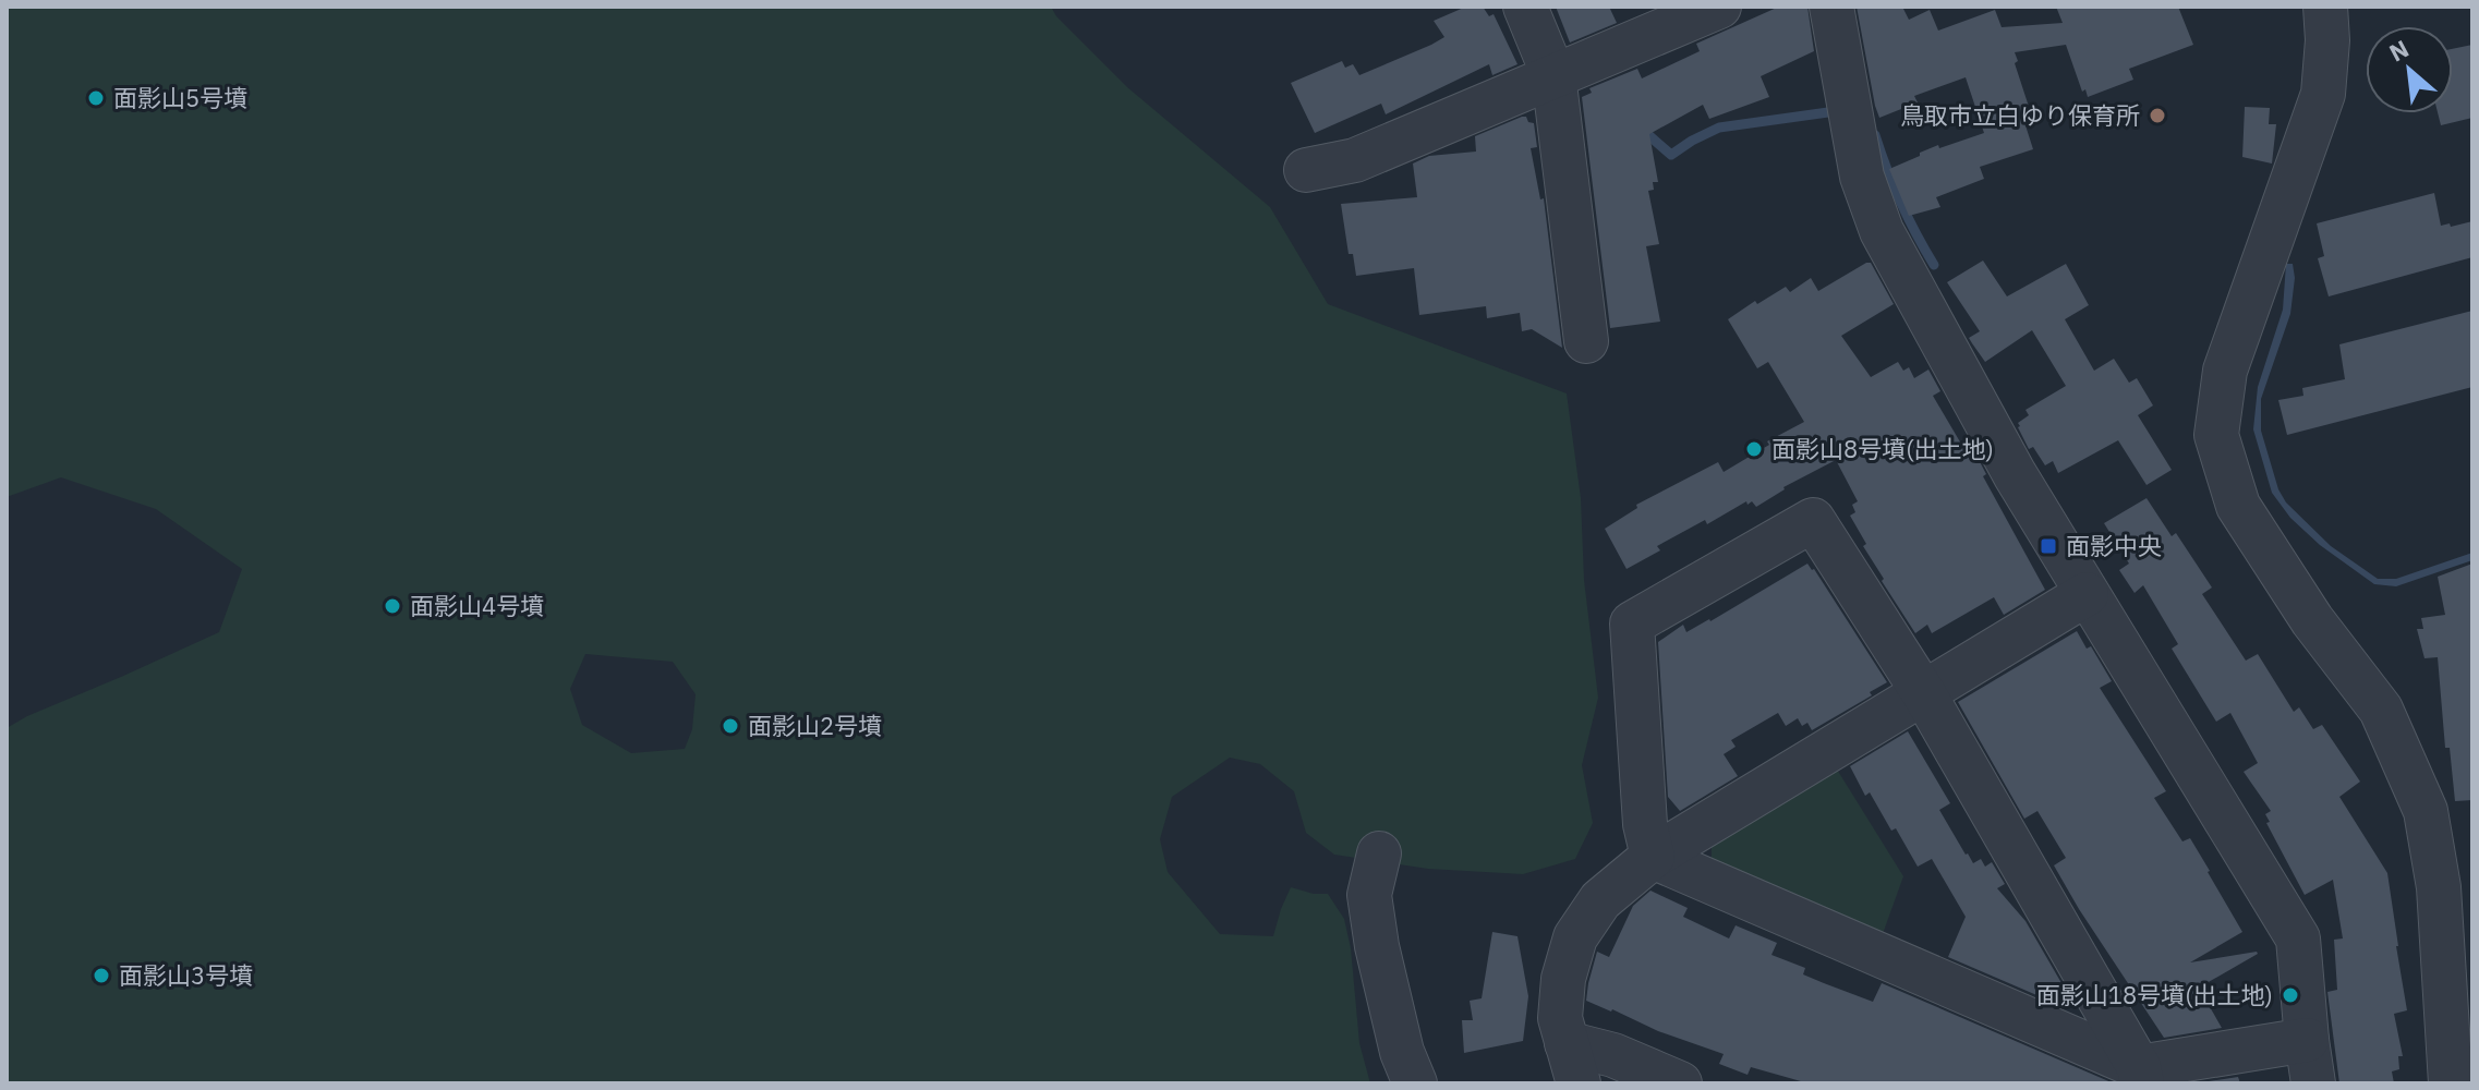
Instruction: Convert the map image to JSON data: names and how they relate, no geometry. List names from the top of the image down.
{
  "places": {
    "other": [
      "面影山5号墳",
      "鳥取市立白ゆり保育所",
      "面影山8号墳(出土地)",
      "面影山4号墳",
      "面影山2号墳",
      "面影山3号墳",
      "面影山18号墳(出土地)"
    ],
    "transit": ["面影中央"]
  },
  "north": "top left"
}
